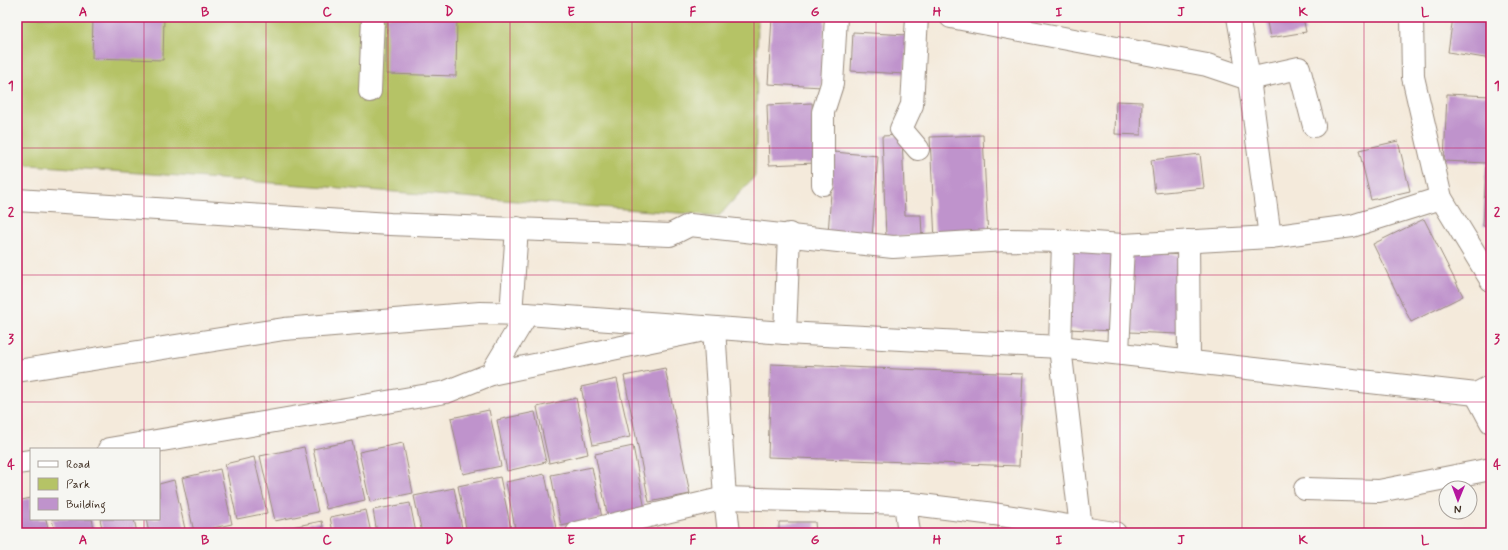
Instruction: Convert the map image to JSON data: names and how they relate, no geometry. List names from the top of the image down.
{
  "legend": ["Road", "Park", "Building"],
  "north": "bottom",
  "grid": {
    "columns": [
      "A",
      "B",
      "C",
      "D",
      "E",
      "F",
      "G",
      "H",
      "I",
      "J",
      "K",
      "L"
    ],
    "rows": [
      "1",
      "2",
      "3",
      "4"
    ]
  }
}
